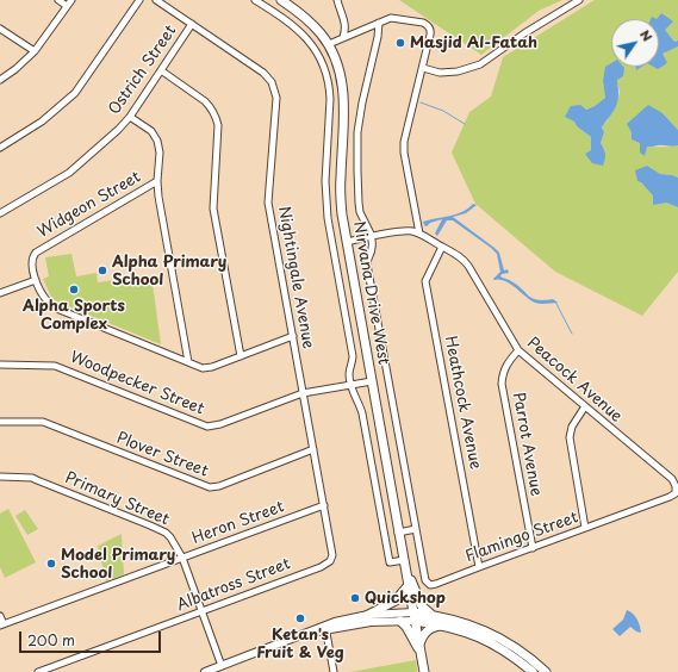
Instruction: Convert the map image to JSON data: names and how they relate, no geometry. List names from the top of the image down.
{
  "streets": {
    "main road": ["Nirvana Drive West"],
    "street": [
      "Ostrich Street",
      "Widgeon Street",
      "Nightingale Avenue",
      "Peacock Avenue",
      "Woodpecker Street",
      "Heathcock Avenue",
      "Parrot Avenue",
      "Plover Street",
      "Primary Street",
      "Heron Street",
      "Flamingo Street",
      "Albatross Street"
    ]
  },
  "crossings": [
    ["Ostrich Street", "Nightingale Avenue"],
    ["Nightingale Avenue", "Woodpecker Street"],
    ["Nightingale Avenue", "Plover Street"],
    ["Nightingale Avenue", "Heron Street"],
    ["Nightingale Avenue", "Albatross Street"],
    ["Nirvana Drive West", "Peacock Avenue"],
    ["Nirvana Drive West", "Woodpecker Street"],
    ["Peacock Avenue", "Heathcock Avenue"],
    ["Peacock Avenue", "Parrot Avenue"],
    ["Peacock Avenue", "Flamingo Street"],
    ["Heathcock Avenue", "Flamingo Street"],
    ["Parrot Avenue", "Flamingo Street"],
    ["Primary Street", "Heron Street"],
    ["Primary Street", "Albatross Street"]
  ],
  "places": [
    "Masjid Al-Fatah",
    "Alpha Primary School",
    "Alpha Sports Complex",
    "Model Primary School",
    "Quickshop",
    "Ketan's Fruit & Veg"
  ],
  "scale_bar": "200 m",
  "north": "top right"
}
